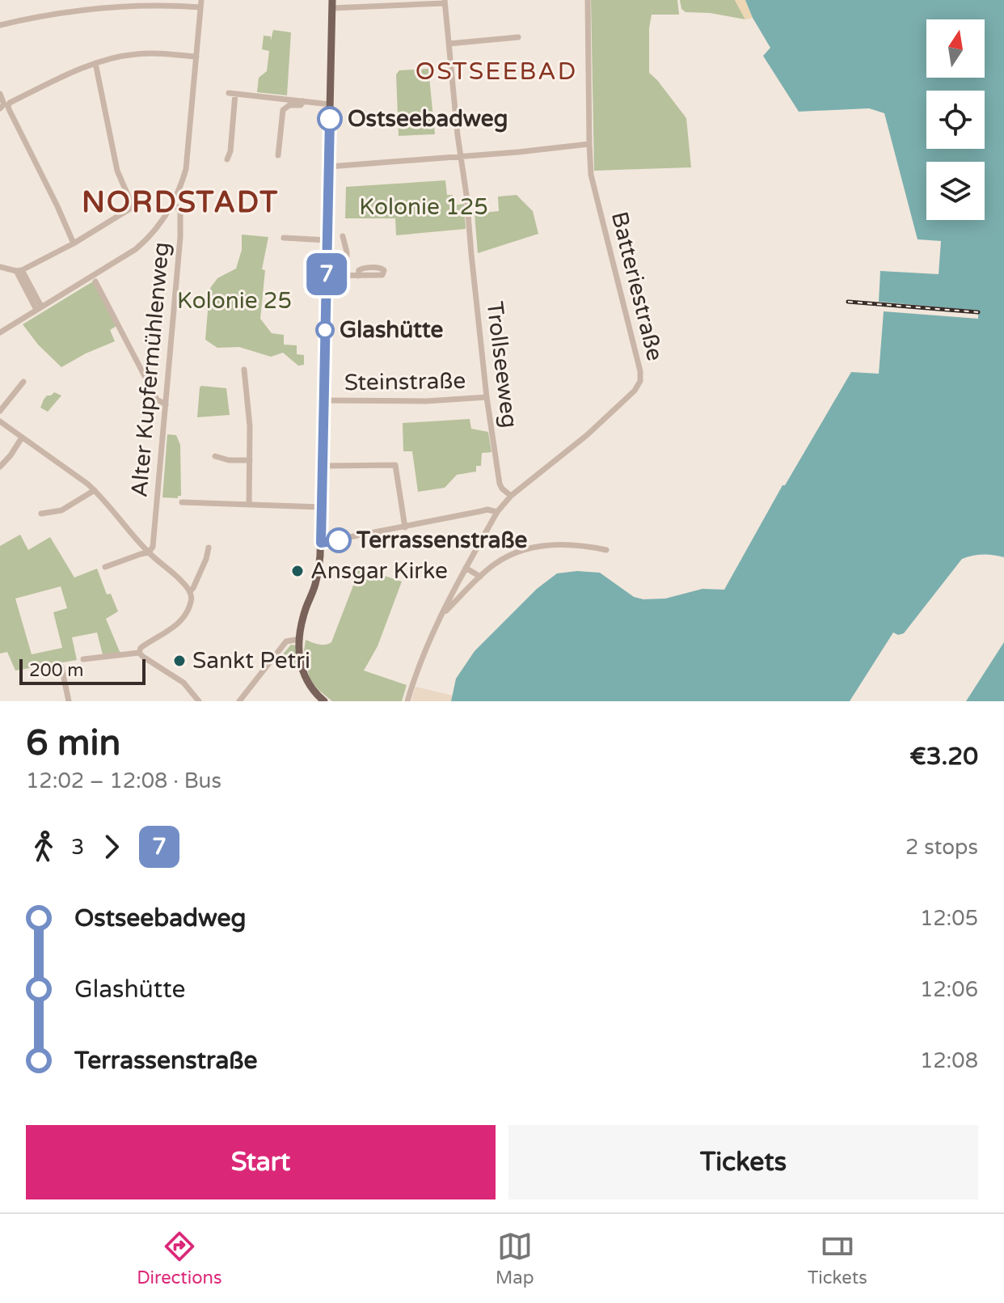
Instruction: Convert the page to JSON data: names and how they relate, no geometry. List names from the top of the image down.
{
  "streets": {
    "street": [
      "Batteriestraße",
      "Trollseeweg",
      "Alter Kupfermühlenweg",
      "Steinstraße"
    ]
  },
  "crossings": [
    ["Batteriestraße", "Trollseeweg"],
    ["Trollseeweg", "Steinstraße"]
  ],
  "districts": ["OSTSEEBAD", "NORDSTADT"],
  "parks": ["Kolonie 125", "Kolonie 25"],
  "places": [
    "Ostseebadweg",
    "Glashütte",
    "Terrassenstraße",
    "Ansgar Kirke",
    "Sankt Petri"
  ],
  "lines": ["bus line 7"],
  "scale_bar": "200 m",
  "north": "top",
  "page": {
    "on_map": "7",
    "scale": "200 m",
    "heading": ["6 min", "12:02 – 12:08 · Bus", "€3.20"],
    "legs": ["3", "7", "2 stops"],
    "list": [
      {
        "name": "Ostseebadweg",
        "value": "12:05"
      },
      {
        "name": "Glashütte",
        "value": "12:06"
      },
      {
        "name": "Terrassenstraße",
        "value": "12:08"
      }
    ],
    "buttons": ["Start", "Tickets"],
    "tabs": ["Directions", "Map", "Tickets"]
  }
}
